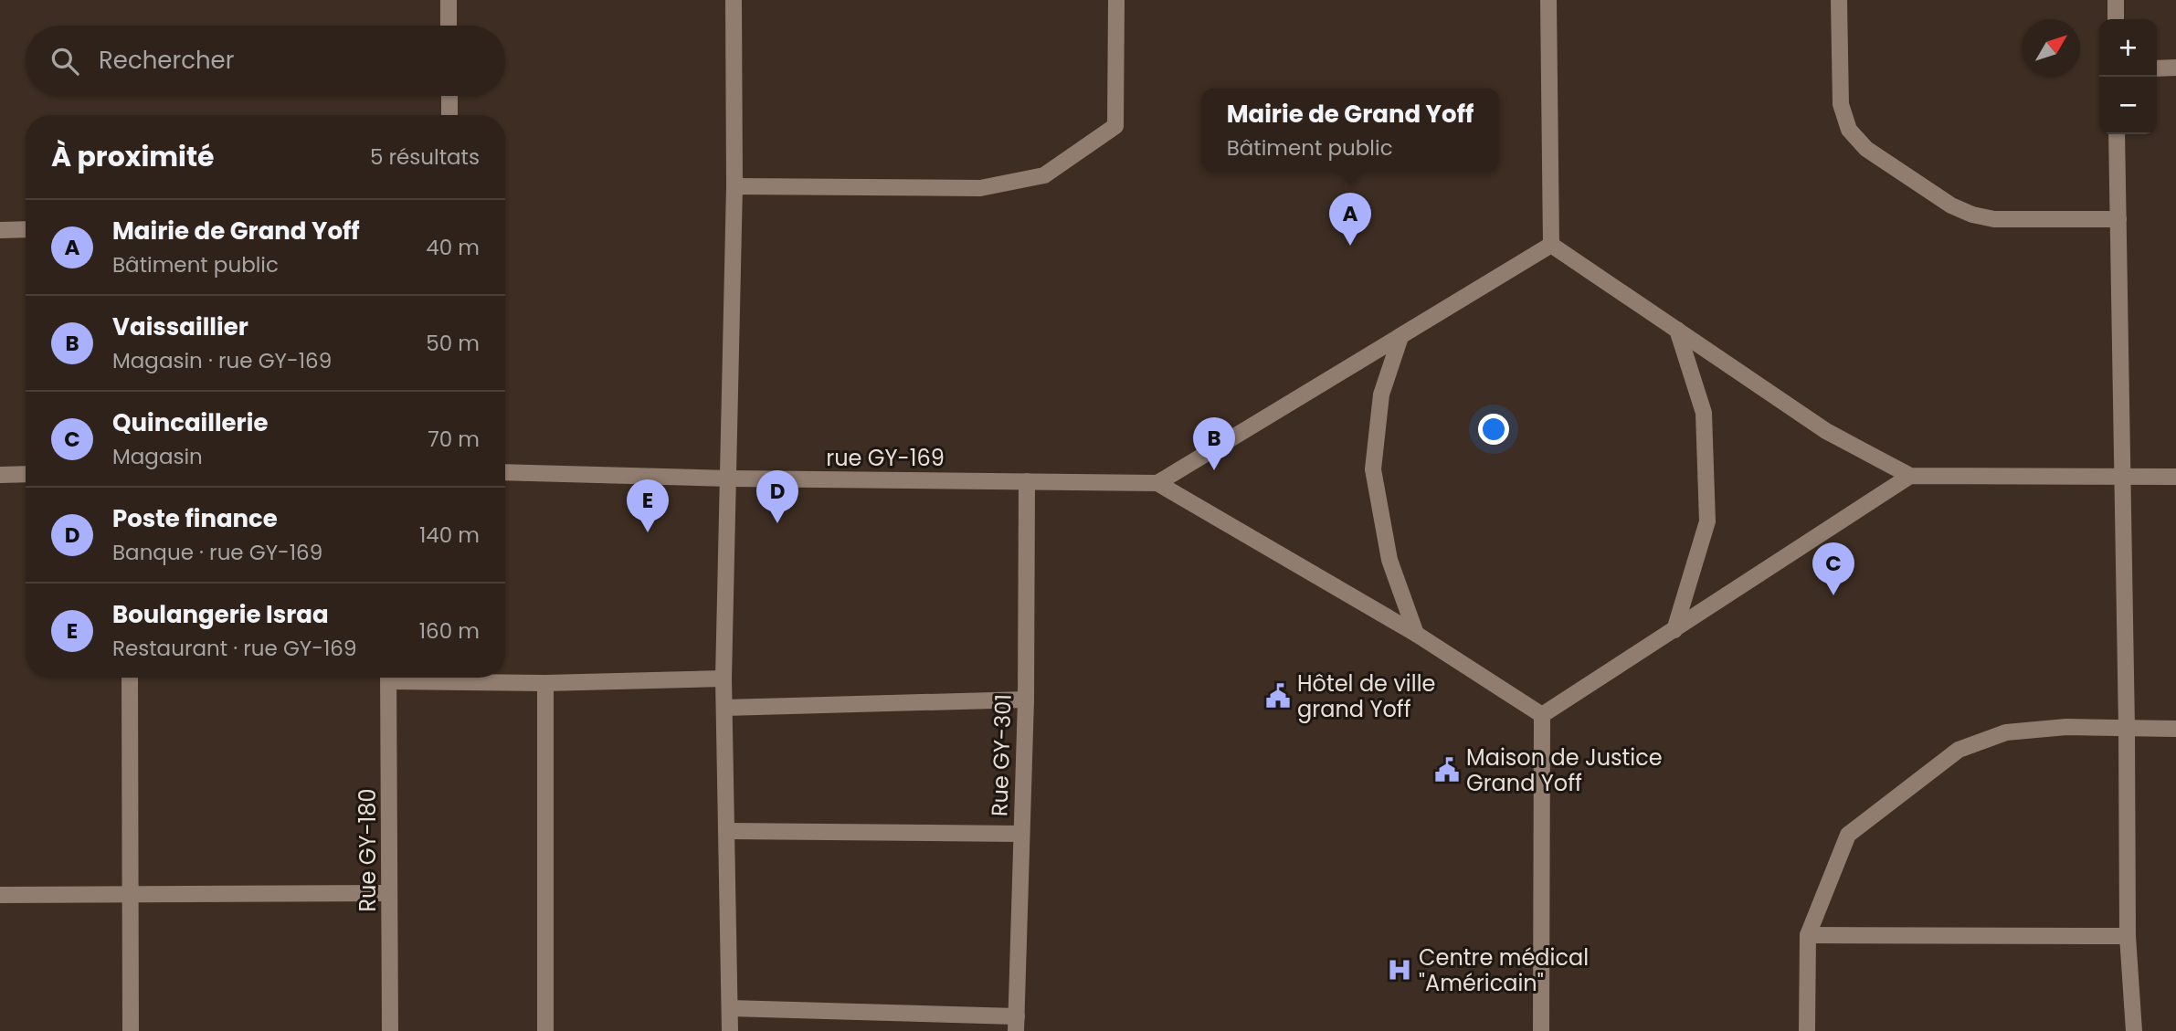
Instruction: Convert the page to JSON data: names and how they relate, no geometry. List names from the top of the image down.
{
  "streets": {
    "street": ["rue GY-169", "Rue GY-301", "Rue GY-180"]
  },
  "crossings": [
    ["rue GY-169", "Rue GY-301"]
  ],
  "places": {
    "public building": ["Hôtel de ville grand Yoff", "Maison de Justice Grand Yoff"],
    "hospital": ["Centre médical \"Américain\""]
  },
  "north": "top right",
  "page": {
    "map_buttons": ["+", "−"],
    "search": "Rechercher",
    "popup": ["Mairie de Grand Yoff", "Bâtiment public"],
    "heading": ["À proximité", "5 résultats"],
    "pins": [
      "A",
      "B",
      "D",
      "E",
      "C"
    ],
    "list": [
      {
        "mark": "A",
        "name": "Mairie de Grand Yoff",
        "note": "Bâtiment public",
        "value": "40 m"
      },
      {
        "mark": "B",
        "name": "Vaissaillier",
        "note": "Magasin · rue GY-169",
        "value": "50 m"
      },
      {
        "mark": "C",
        "name": "Quincaillerie",
        "note": "Magasin",
        "value": "70 m"
      },
      {
        "mark": "D",
        "name": "Poste finance",
        "note": "Banque · rue GY-169",
        "value": "140 m"
      },
      {
        "mark": "E",
        "name": "Boulangerie Israa",
        "note": "Restaurant · rue GY-169",
        "value": "160 m"
      }
    ]
  }
}
